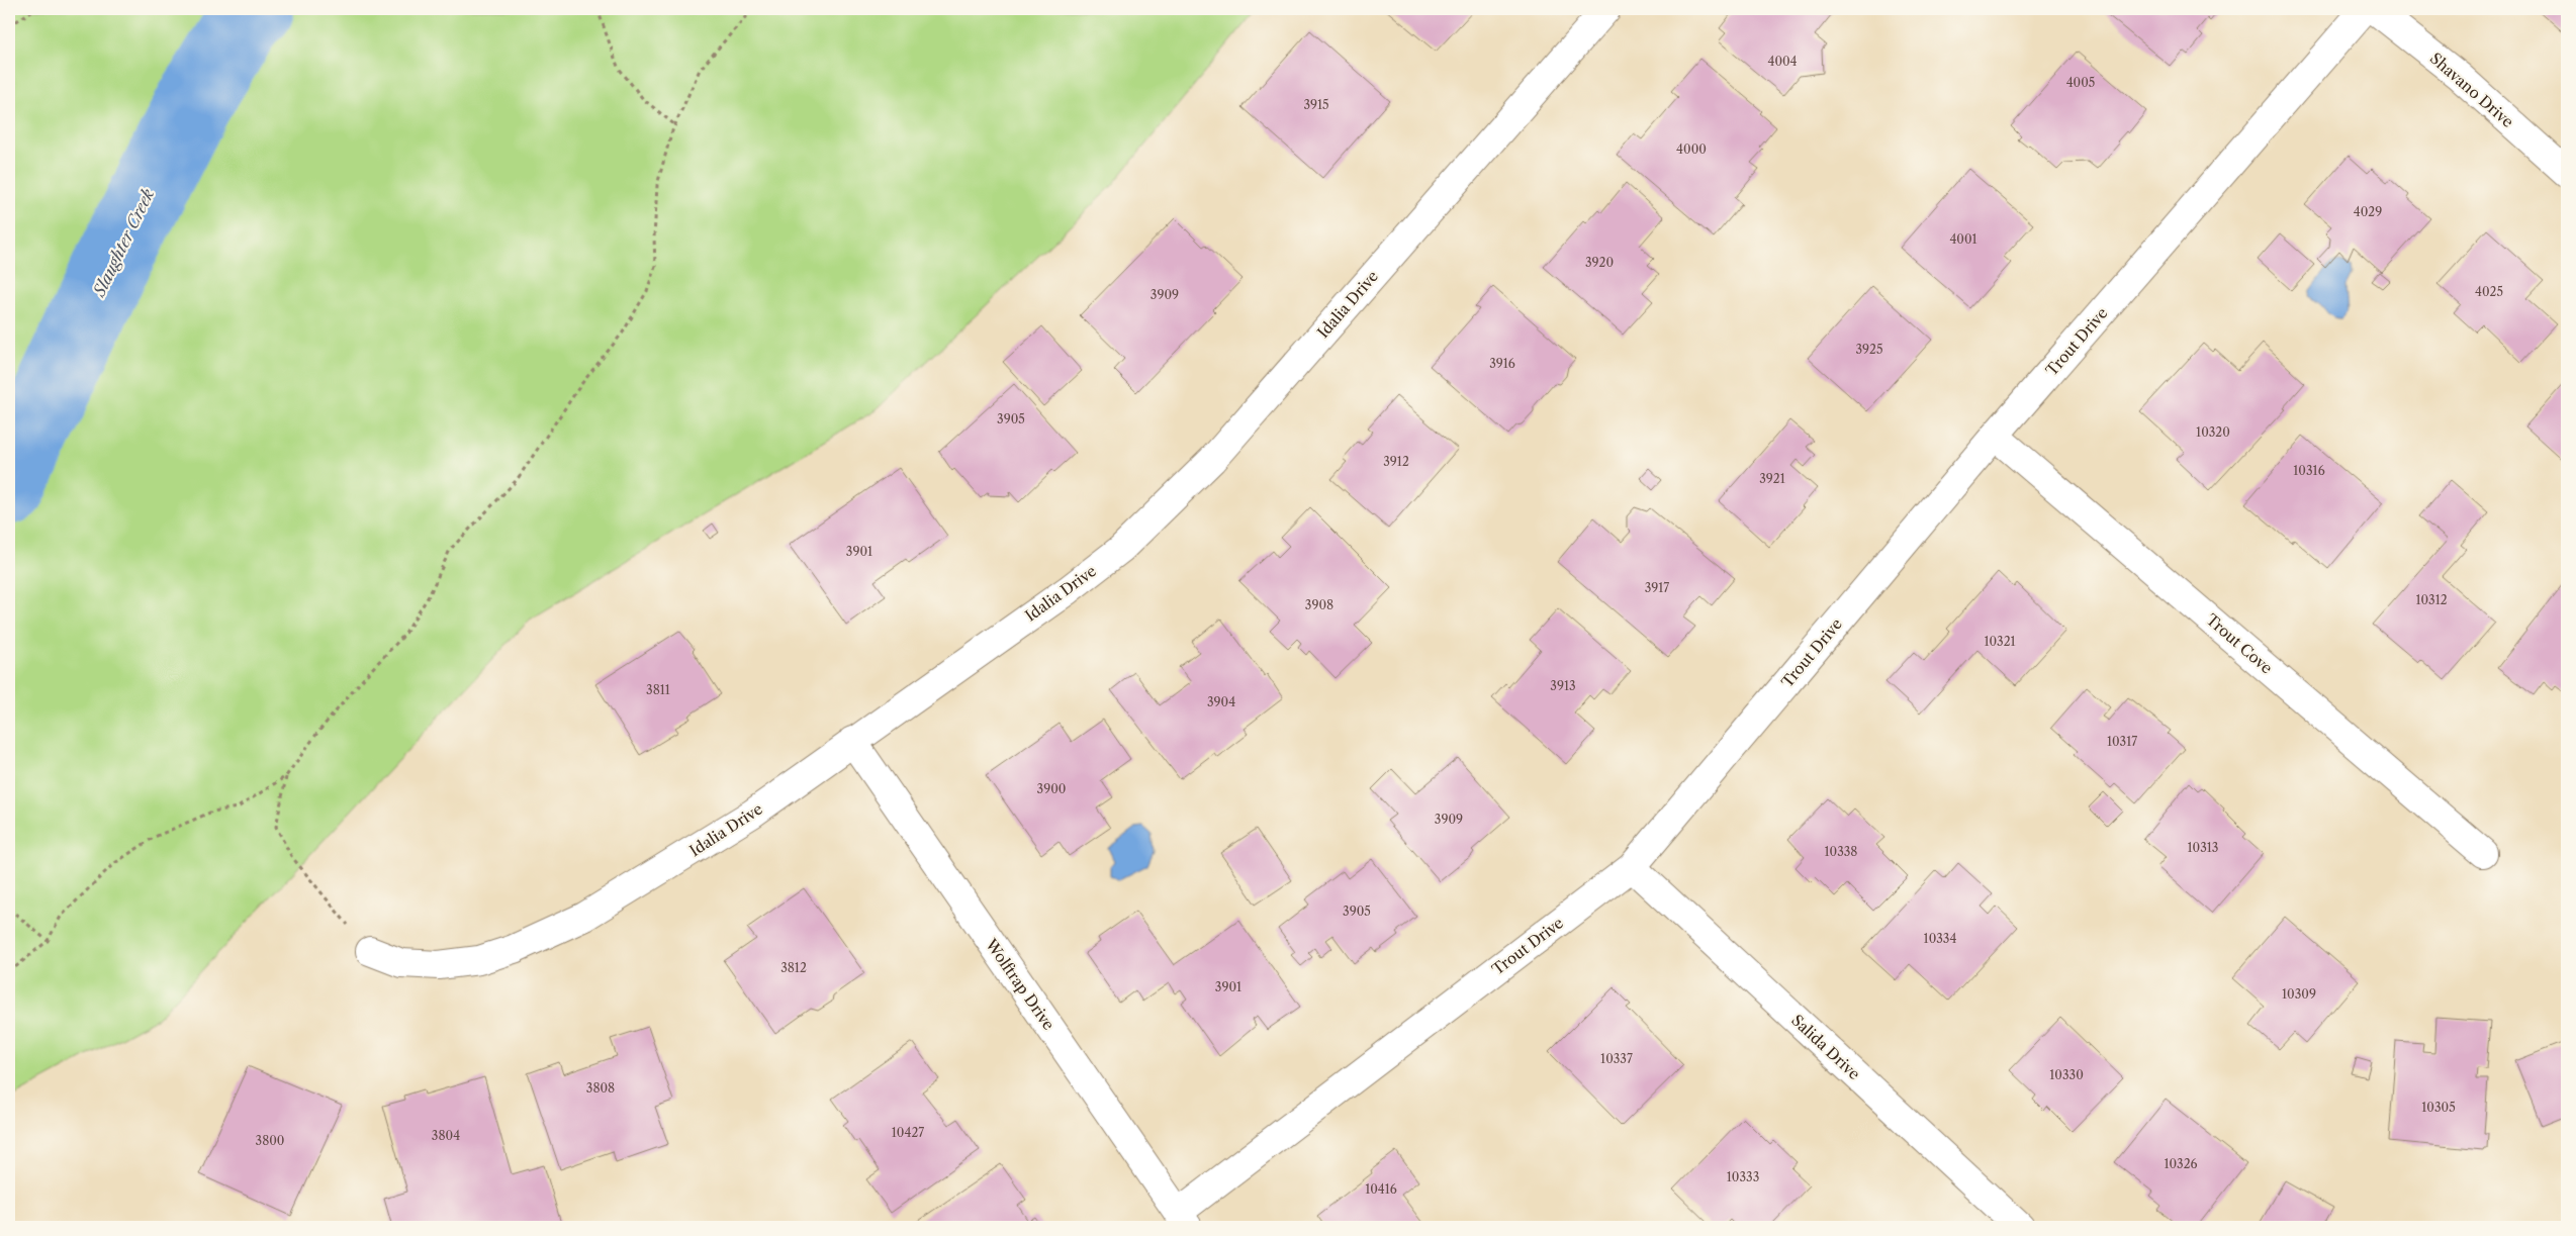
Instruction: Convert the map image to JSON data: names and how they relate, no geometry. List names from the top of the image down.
{
  "streets": {
    "street": [
      "Shavano Drive",
      "Idalia Drive",
      "Trout Drive",
      "Trout Cove",
      "Wolftrap Drive",
      "Salida Drive"
    ]
  },
  "crossings": [
    ["Idalia Drive", "Wolftrap Drive"],
    ["Trout Drive", "Trout Cove"],
    ["Trout Drive", "Wolftrap Drive"],
    ["Trout Drive", "Salida Drive"]
  ],
  "water": ["Slaughter Creek"],
  "house_numbers": [
    "4004",
    "4005",
    "3915",
    "4000",
    "4029",
    "4001",
    "3920",
    "4025",
    "3909",
    "3925",
    "3916",
    "3905",
    "10320",
    "3912",
    "10316",
    "3921",
    "3901",
    "3917",
    "10312",
    "3908",
    "10321",
    "3913",
    "3811",
    "3904",
    "10317",
    "3900",
    "3909",
    "10313",
    "10338",
    "3905",
    "10334",
    "3812",
    "3901",
    "10309",
    "10337",
    "10330",
    "3808",
    "10305",
    "10427",
    "3804",
    "3800",
    "10326",
    "10333",
    "10416"
  ]
}
